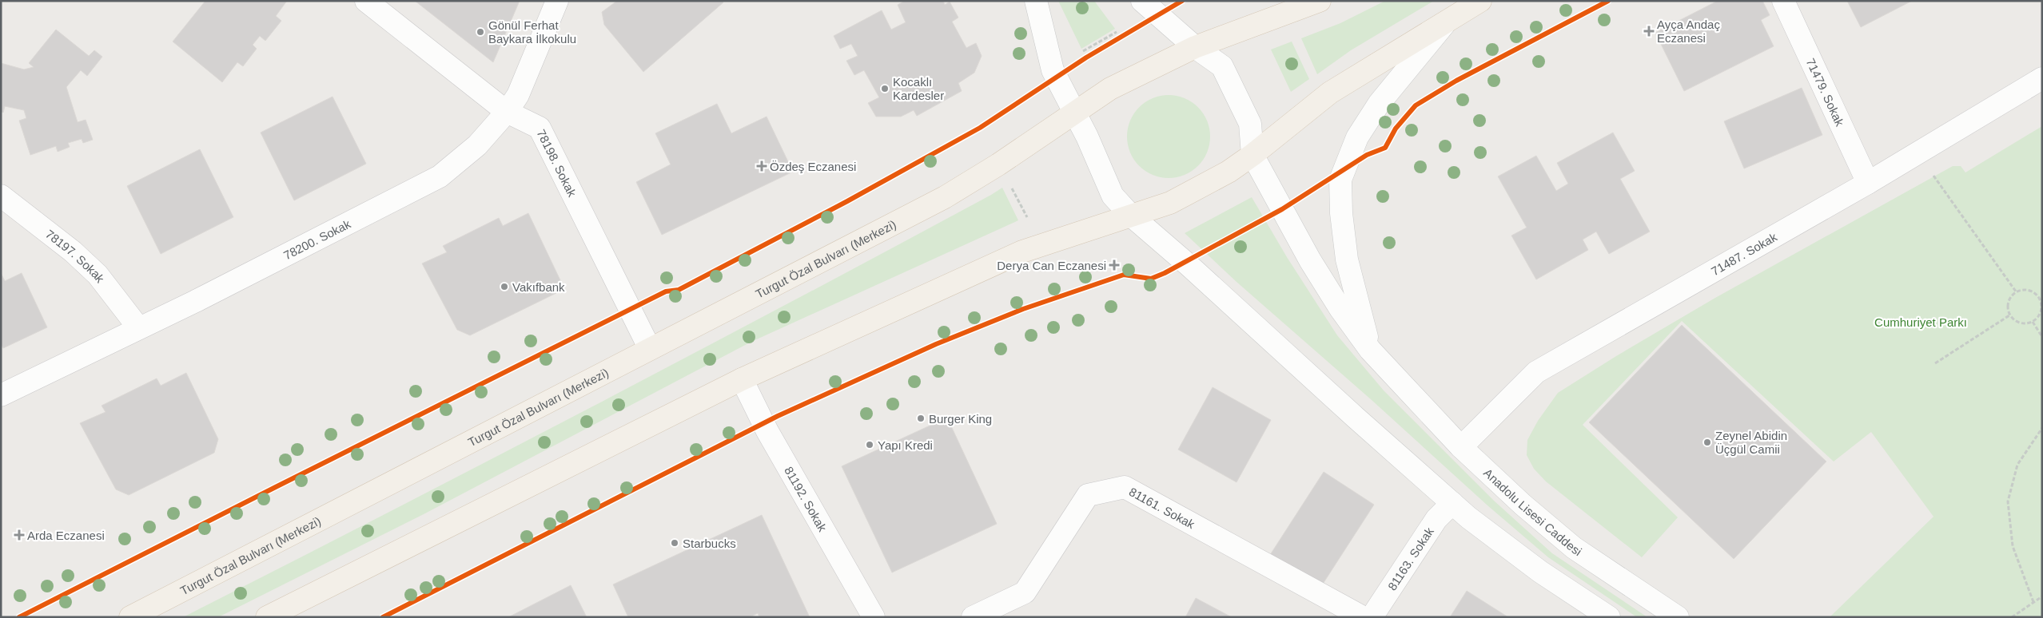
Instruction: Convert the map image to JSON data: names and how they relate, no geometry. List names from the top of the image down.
{
  "streets": {
    "main road": ["Turgut Özal Bulvarı (Merkezi)"],
    "street": [
      "71479. Sokak",
      "78198. Sokak",
      "78200. Sokak",
      "71487. Sokak",
      "78197. Sokak",
      "81192. Sokak",
      "81161. Sokak",
      "Anadolu Lisesi Caddesi",
      "81163. Sokak"
    ]
  },
  "crossings": [
    ["71479. Sokak", "71487. Sokak"],
    ["78198. Sokak", "78200. Sokak"],
    ["78198. Sokak", "Turgut Özal Bulvarı (Merkezi)"],
    ["78200. Sokak", "78197. Sokak"],
    ["71487. Sokak", "Anadolu Lisesi Caddesi"]
  ],
  "parks": ["Cumhuriyet Parkı"],
  "places": {
    "health": [
      "Ayça Andaç Eczanesi",
      "Özdeş Eczanesi",
      "Derya Can Eczanesi",
      "Arda Eczanesi"
    ],
    "other": [
      "Gönül Ferhat Baykara İlkokulu",
      "Kocaklı Kardesler",
      "Vakıfbank",
      "Burger King",
      "Zeynel Abidin Üçgül Camii",
      "Yapı Kredi",
      "Starbucks"
    ]
  }
}
